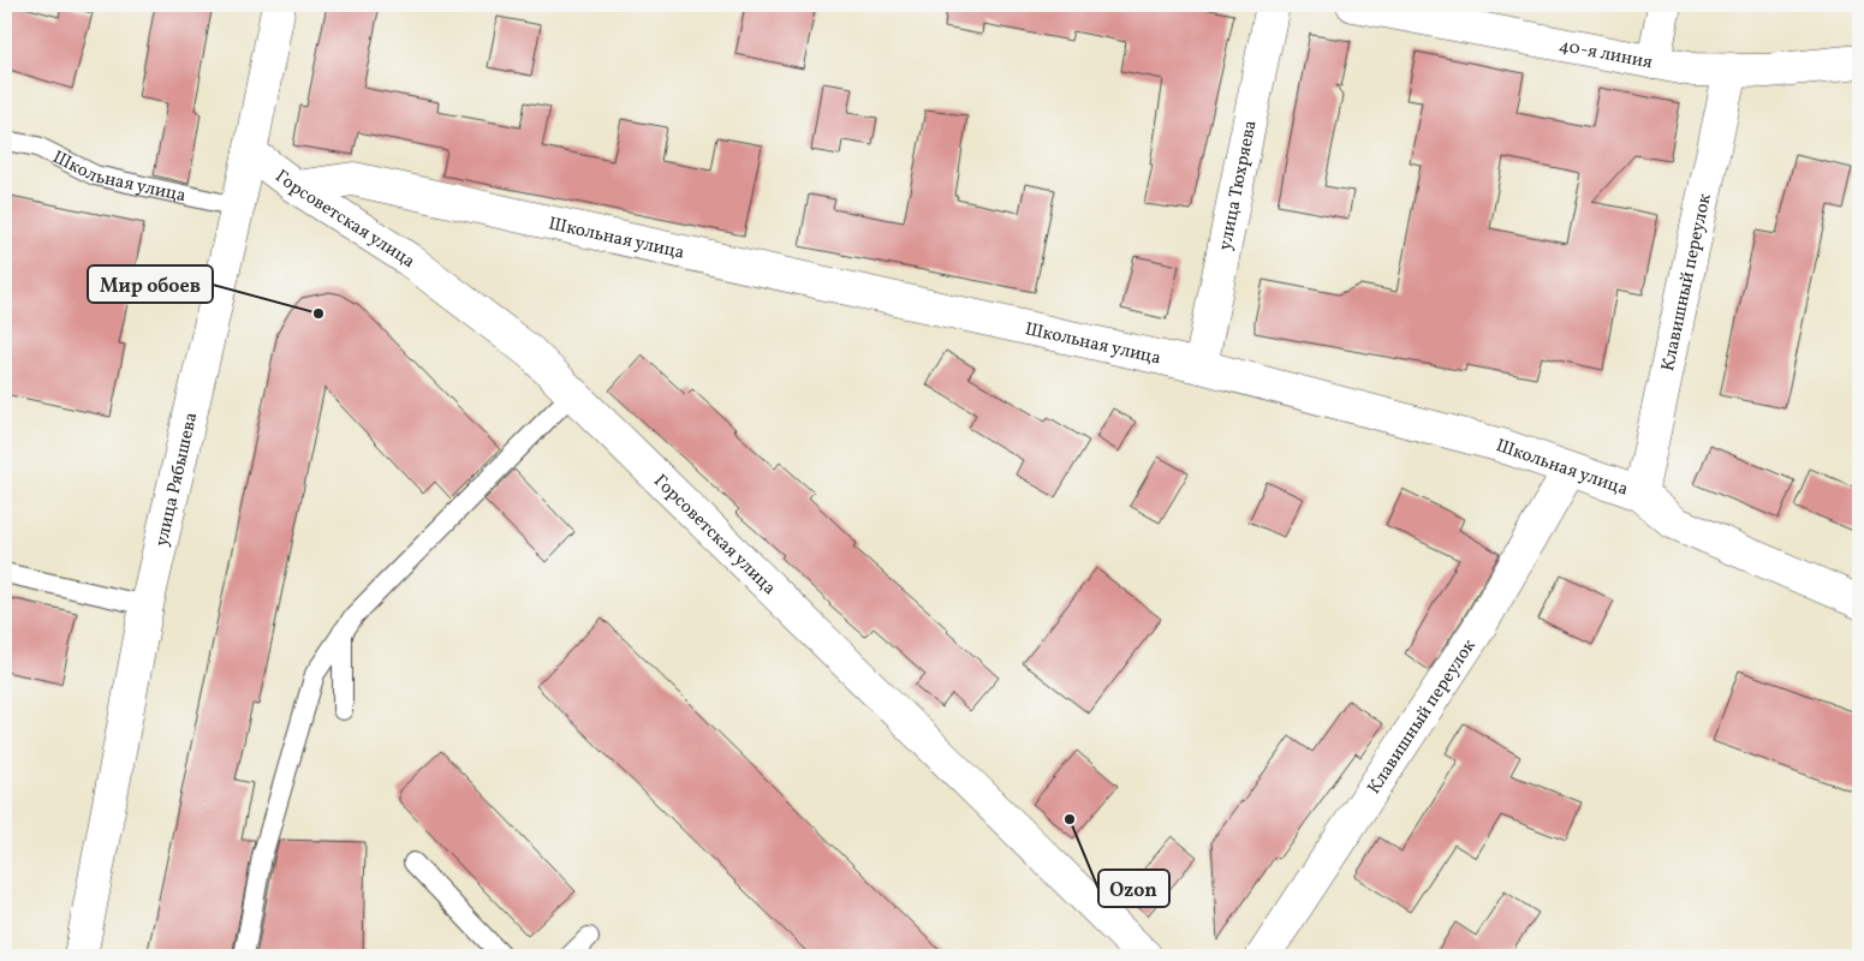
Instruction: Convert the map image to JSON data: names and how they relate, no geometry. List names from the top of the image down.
{
  "streets": {
    "street": [
      "40-я линия",
      "Школьная улица",
      "улица Тюхряева",
      "Горсоветская улица",
      "Клавишный переулок",
      "улица Рябышева"
    ]
  },
  "crossings": [
    ["40-я линия", "Клавишный переулок"],
    ["Школьная улица", "улица Тюхряева"],
    ["Школьная улица", "Горсоветская улица"],
    ["Школьная улица", "Клавишный переулок"],
    ["Школьная улица", "улица Рябышева"],
    ["Горсоветская улица", "улица Рябышева"]
  ],
  "places": ["Мир обоев", "Ozon"]
}
